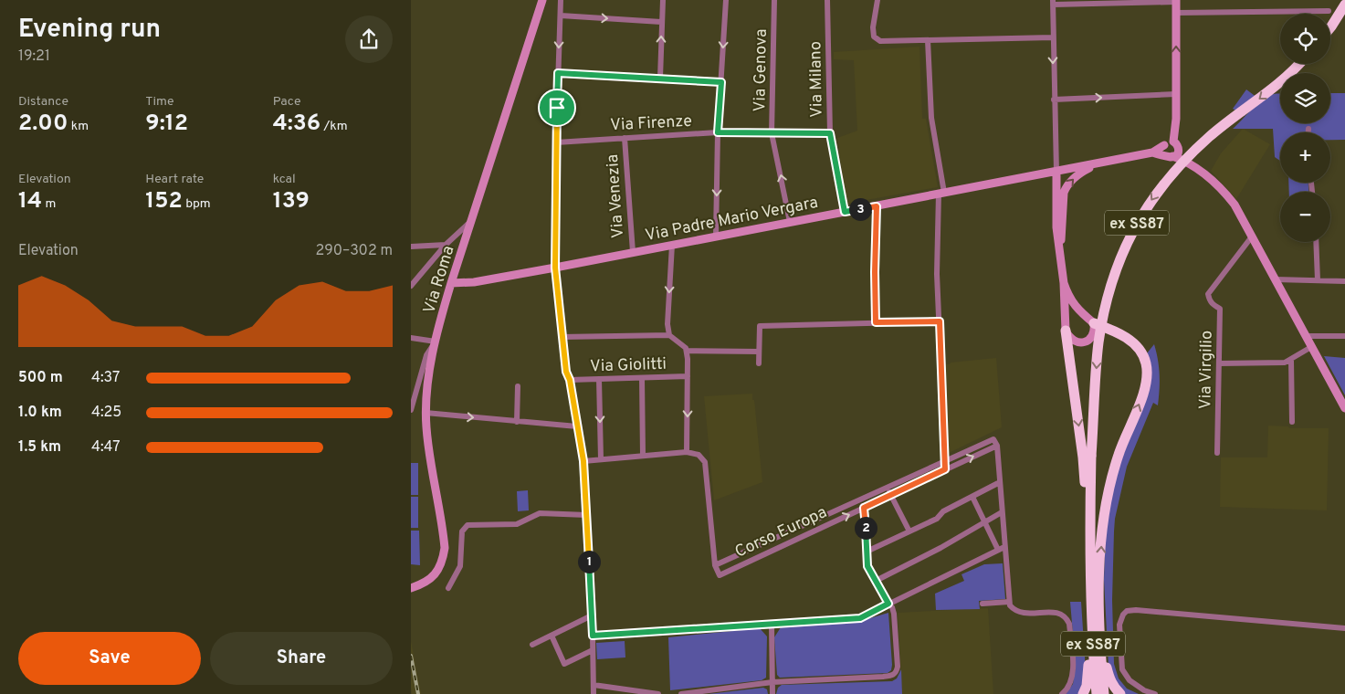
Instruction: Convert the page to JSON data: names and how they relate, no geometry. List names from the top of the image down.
{
  "streets": {
    "highway": ["ex SS87"],
    "street": [
      "Via Genova",
      "Via Milano",
      "Via Firenze",
      "Via Venezia",
      "Via Padre Mario Vergara",
      "Via Roma",
      "Via Giolitti",
      "Via Virgilio",
      "Corso Europa"
    ]
  },
  "crossings": [
    ["Via Genova", "Via Firenze"],
    ["Via Genova", "Via Padre Mario Vergara"],
    ["Via Milano", "Via Firenze"],
    ["Via Milano", "Via Padre Mario Vergara"],
    ["Via Firenze", "Via Venezia"],
    ["Via Venezia", "Via Padre Mario Vergara"],
    ["Via Padre Mario Vergara", "Via Roma"]
  ],
  "one_way": ["Via Genova"],
  "page": {
    "heading": ["Evening run", "19:21"],
    "map_buttons": ["+", "−"],
    "stats": [
      ["Distance", "2.00 km"],
      ["Time", "9:12"],
      ["Pace", "4:36 /km"],
      ["Elevation", "14 m"],
      ["Heart rate", "152 bpm"],
      ["kcal", "139"]
    ],
    "pins": ["3", "2", "1"],
    "chart": ["Elevation", "290–302 m"],
    "list": [
      {
        "name": "500 m",
        "note": "4:37"
      },
      {
        "name": "1.0 km",
        "note": "4:25"
      },
      {
        "name": "1.5 km",
        "note": "4:47"
      }
    ],
    "buttons": ["Save", "Share"]
  }
}
